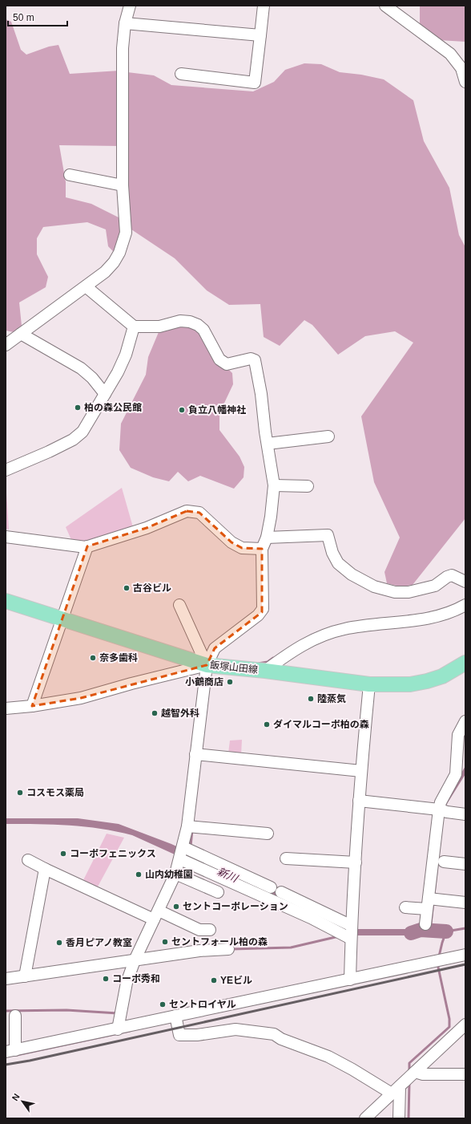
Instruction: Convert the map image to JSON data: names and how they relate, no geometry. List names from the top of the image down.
{
  "streets": {
    "main road": ["飯塚山田線"]
  },
  "water": ["新川"],
  "places": [
    "柏の森公民館",
    "負立八幡神社",
    "古谷ビル",
    "奈多歯科",
    "小鶴商店",
    "陸蒸気",
    "越智外科",
    "ダイマルコーポ柏の森",
    "コスモス薬局",
    "コーポフェニックス",
    "山内幼稚園",
    "セントコーポレーション",
    "セントフォール柏の森",
    "香月ピアノ教室",
    "コーポ秀和",
    "YEビル",
    "セントロイヤル"
  ],
  "scale_bar": "50 m",
  "north": "top left"
}
